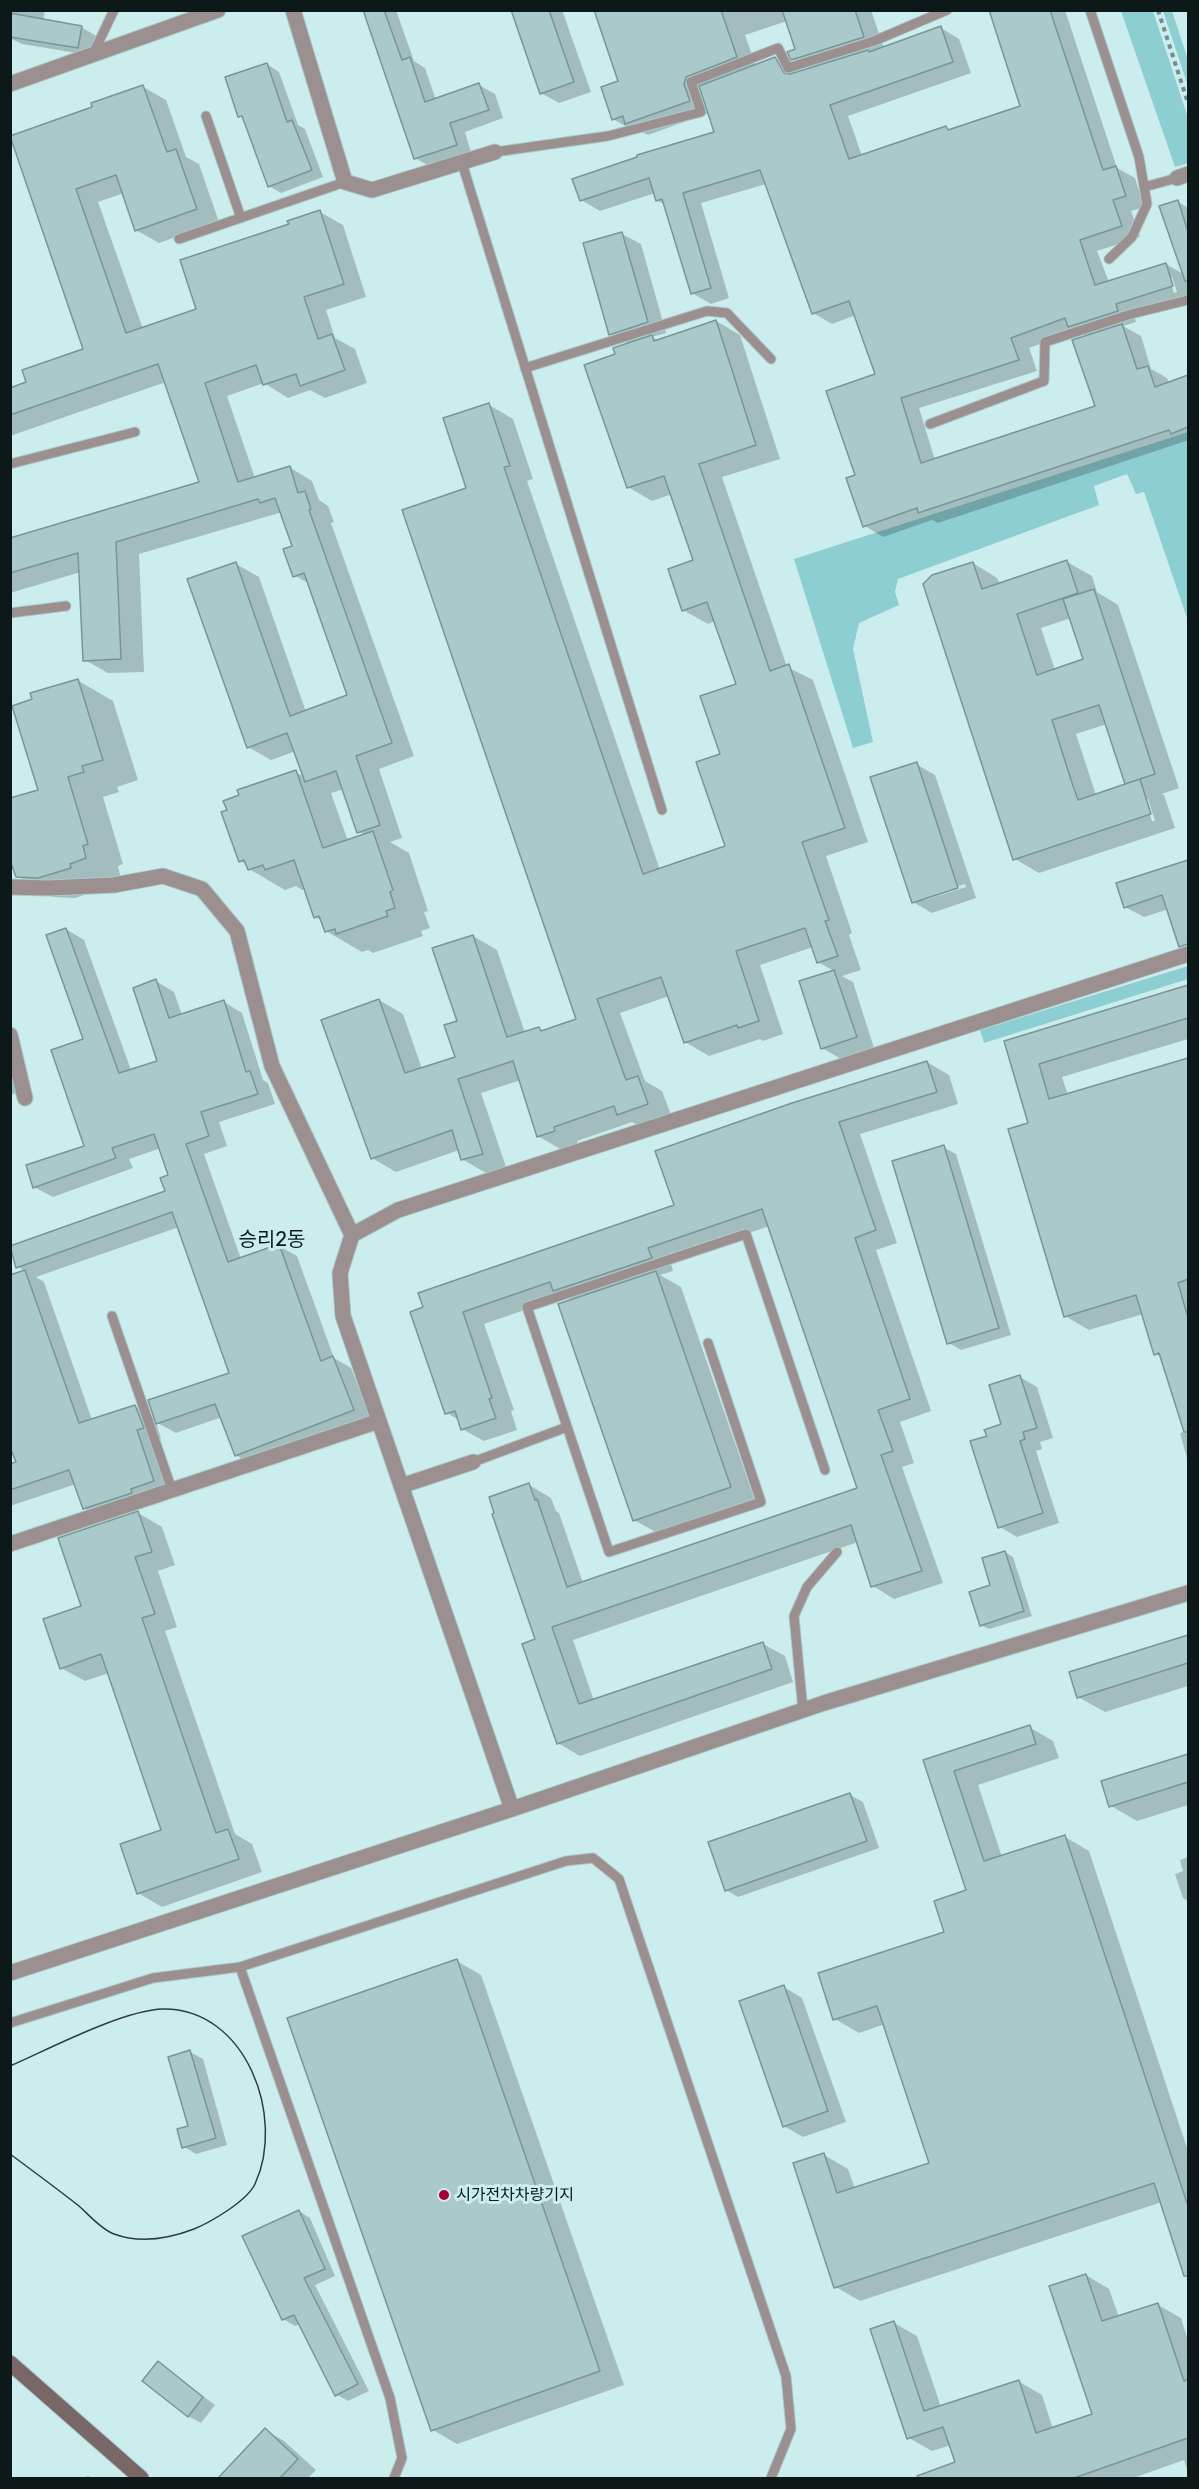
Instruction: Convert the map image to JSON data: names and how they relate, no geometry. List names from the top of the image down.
{
  "districts": ["승리2동"],
  "places": ["시가전차차량기지"]
}
